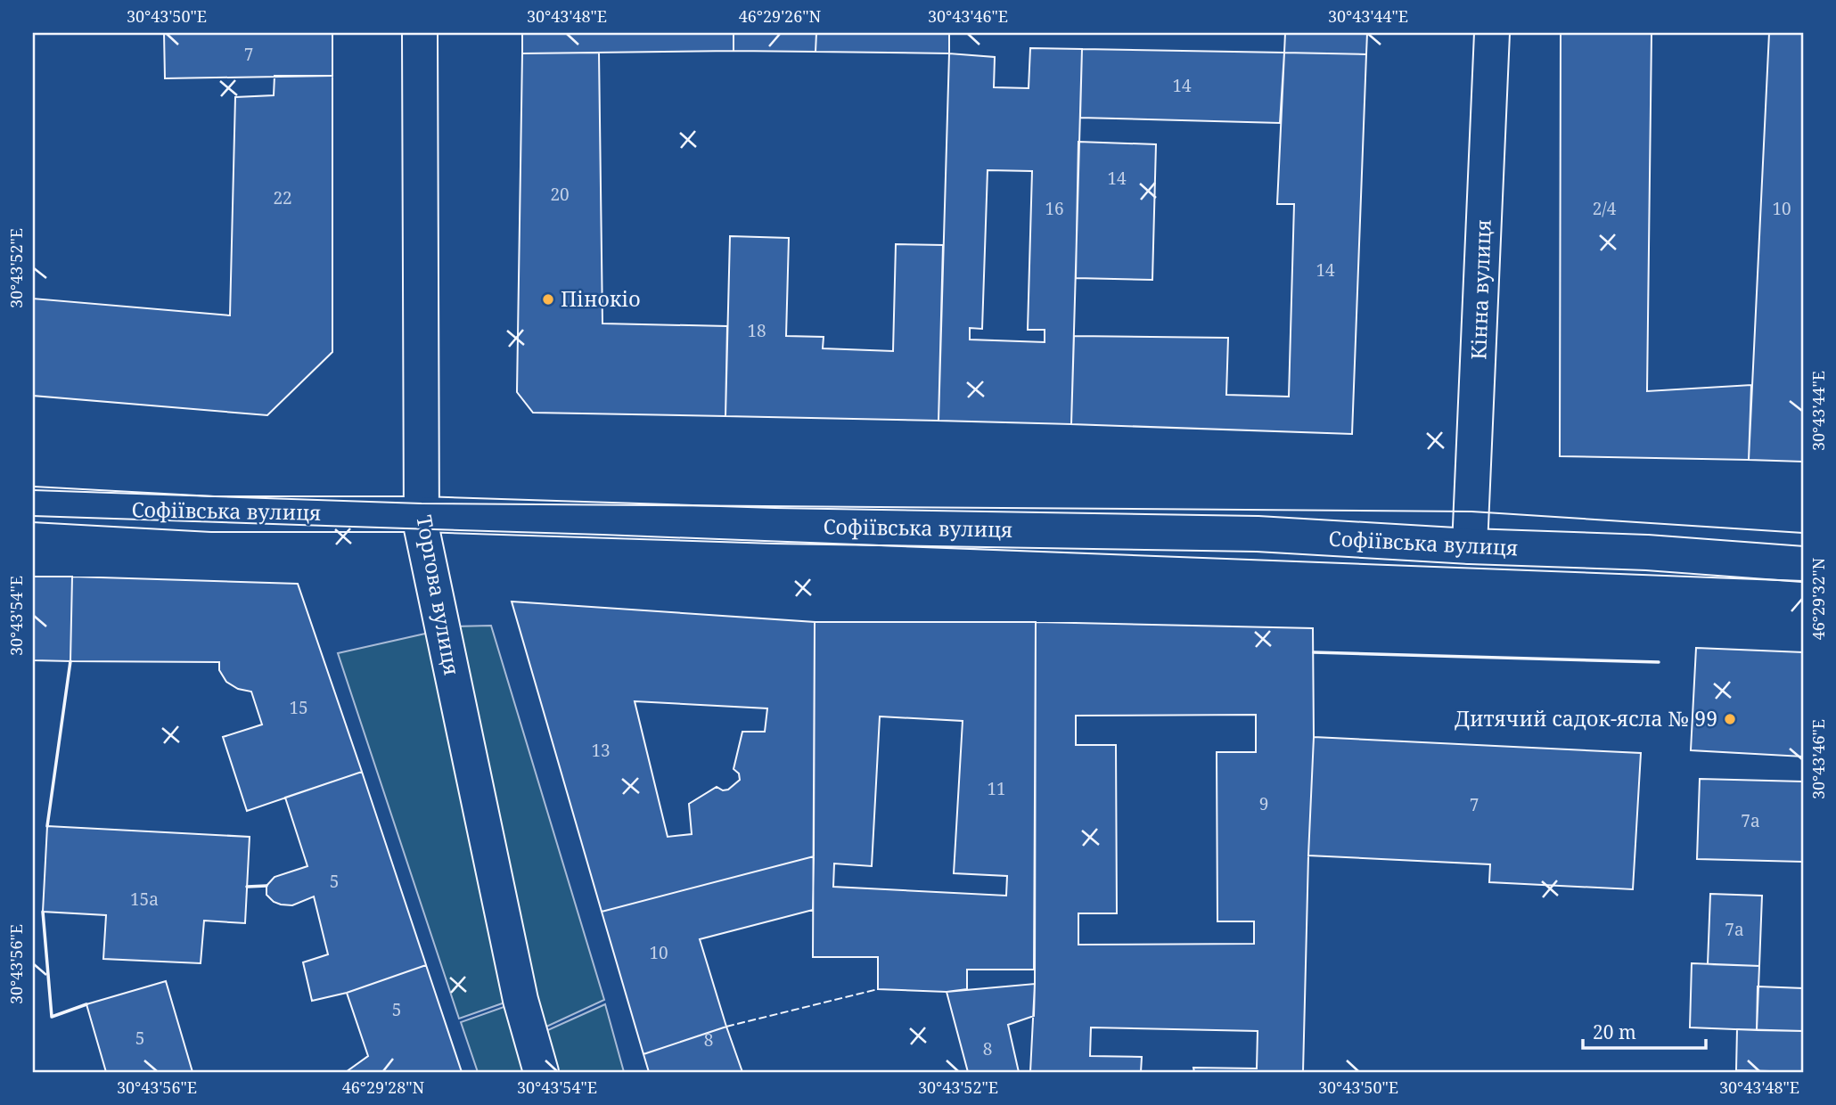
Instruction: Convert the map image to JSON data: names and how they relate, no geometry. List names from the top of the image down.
{
  "streets": {
    "main road": ["Кінна вулиця", "Софіївська вулиця", "Торгова вулиця"]
  },
  "crossings": [
    ["Кінна вулиця", "Софіївська вулиця"],
    ["Софіївська вулиця", "Торгова вулиця"]
  ],
  "places": ["Пінокіо", "Дитячий садок-ясла № 99"],
  "house_numbers": [
    "7",
    "14",
    "14",
    "20",
    "22",
    "16",
    "2/4",
    "10",
    "14",
    "18",
    "15",
    "13",
    "11",
    "9",
    "7",
    "7а",
    "5",
    "15а",
    "7а",
    "10",
    "5",
    "5",
    "8",
    "8"
  ],
  "scale_bar": "20 m",
  "coordinates": [
    "30°43'50\"E",
    "30°43'48\"E",
    "46°29'26\"N",
    "30°43'46\"E",
    "30°43'44\"E",
    "30°43'52\"E",
    "46°29'32\"N",
    "30°43'54\"E",
    "30°43'56\"E",
    "46°29'28\"N"
  ]
}
